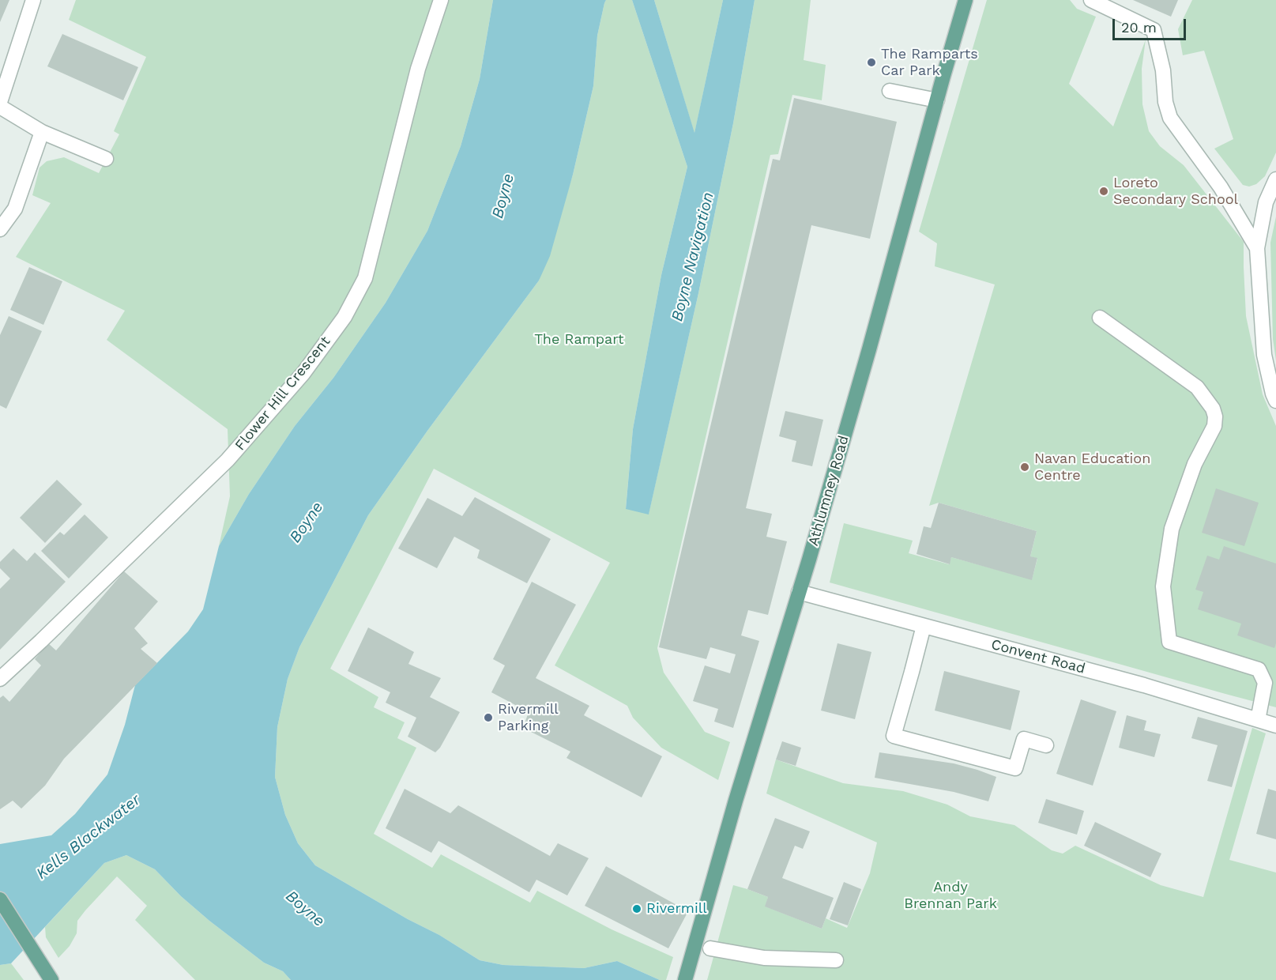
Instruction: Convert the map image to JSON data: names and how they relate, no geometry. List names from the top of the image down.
{
  "streets": {
    "main road": ["Athlumney Road"],
    "street": ["Flower Hill Crescent", "Convent Road"]
  },
  "crossings": [
    ["Athlumney Road", "Convent Road"]
  ],
  "water": ["Boyne", "Boyne Navigation", "Kells Blackwater"],
  "parks": ["The Rampart", "Andy Brennan Park"],
  "places": [
    "The Ramparts Car Park",
    "Loreto Secondary School",
    "Navan Education Centre",
    "Rivermill Parking",
    "Rivermill"
  ],
  "scale_bar": "20 m"
}
